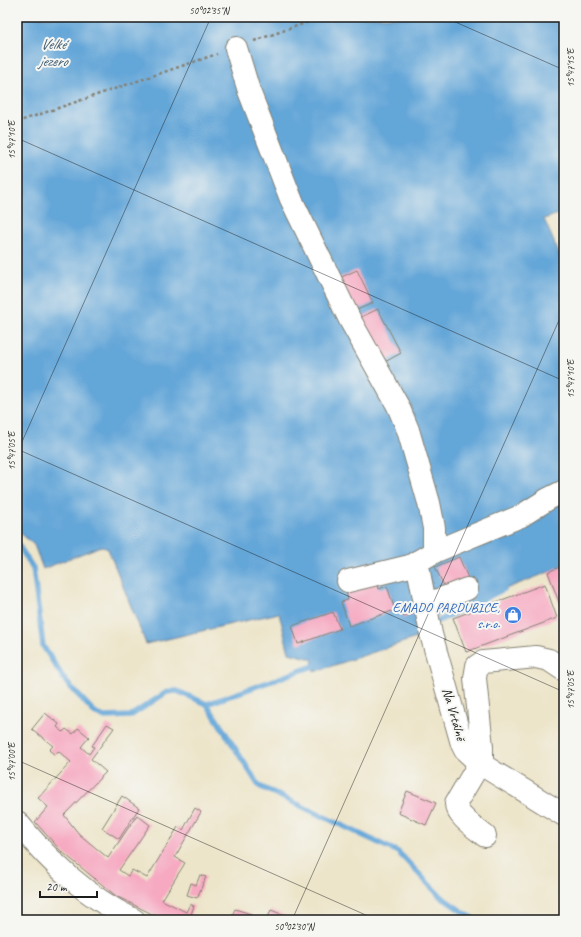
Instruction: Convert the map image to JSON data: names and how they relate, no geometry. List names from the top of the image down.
{
  "streets": {
    "street": ["Na Vrtálně"]
  },
  "water": ["Velké jezero"],
  "places": {
    "shop": ["EMADO PARDUBICE, s.r.o."]
  },
  "scale_bar": "20 m",
  "coordinates": [
    "50°02'35\"N",
    "15°47'15\"E",
    "15°47'10\"E",
    "15°47'05\"E",
    "15°47'00\"E",
    "50°02'30\"N"
  ]
}
